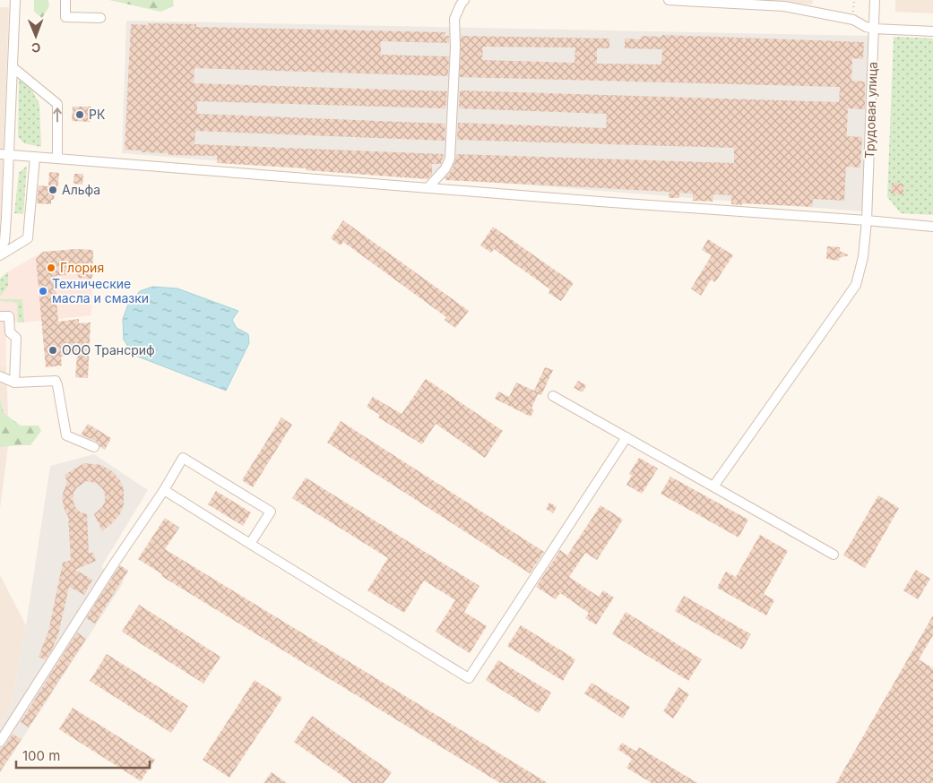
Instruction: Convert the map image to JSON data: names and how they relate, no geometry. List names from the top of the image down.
{
  "streets": {
    "street": ["Трудовая улица"]
  },
  "places": [
    "РК",
    "Альфа",
    "Глория",
    "Технические масла и смазки",
    "ООО Трансриф"
  ],
  "scale_bar": "100 m",
  "north": "bottom"
}
